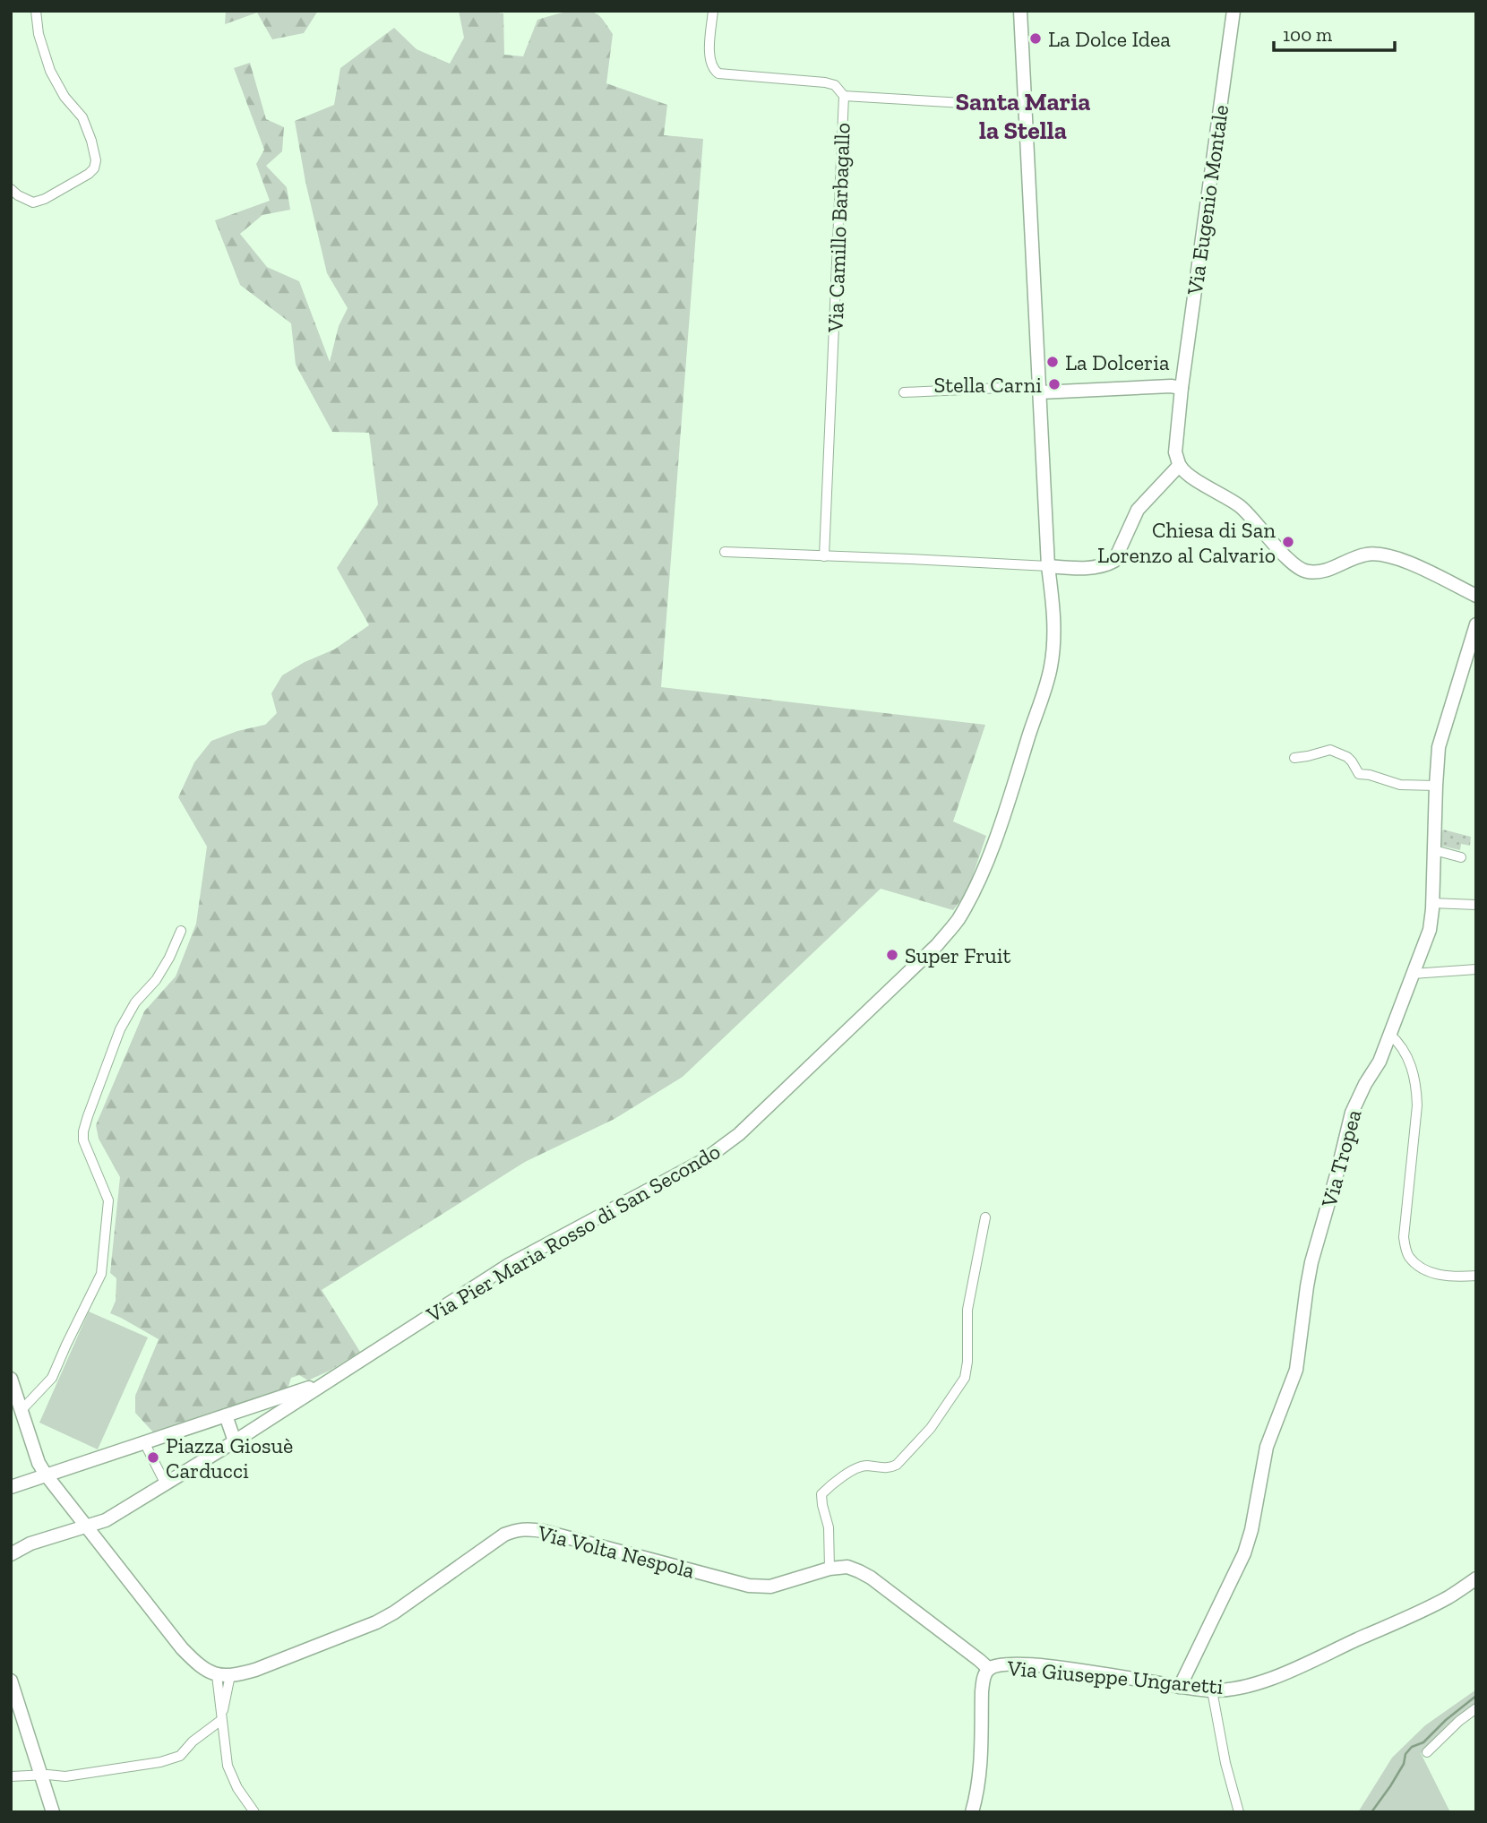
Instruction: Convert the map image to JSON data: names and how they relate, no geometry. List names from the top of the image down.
{
  "streets": {
    "street": [
      "Via Eugenio Montale",
      "Via Camillo Barbagallo",
      "Via Tropea",
      "Via Pier Maria Rosso di San Secondo",
      "Via Volta Nespola",
      "Via Giuseppe Ungaretti"
    ]
  },
  "crossings": [
    ["Via Tropea", "Via Giuseppe Ungaretti"],
    ["Via Volta Nespola", "Via Giuseppe Ungaretti"]
  ],
  "districts": ["Santa Maria la Stella"],
  "places": [
    "La Dolce Idea",
    "La Dolceria",
    "Stella Carni",
    "Chiesa di San Lorenzo al Calvario",
    "Super Fruit",
    "Piazza Giosuè Carducci"
  ],
  "scale_bar": "100 m"
}
